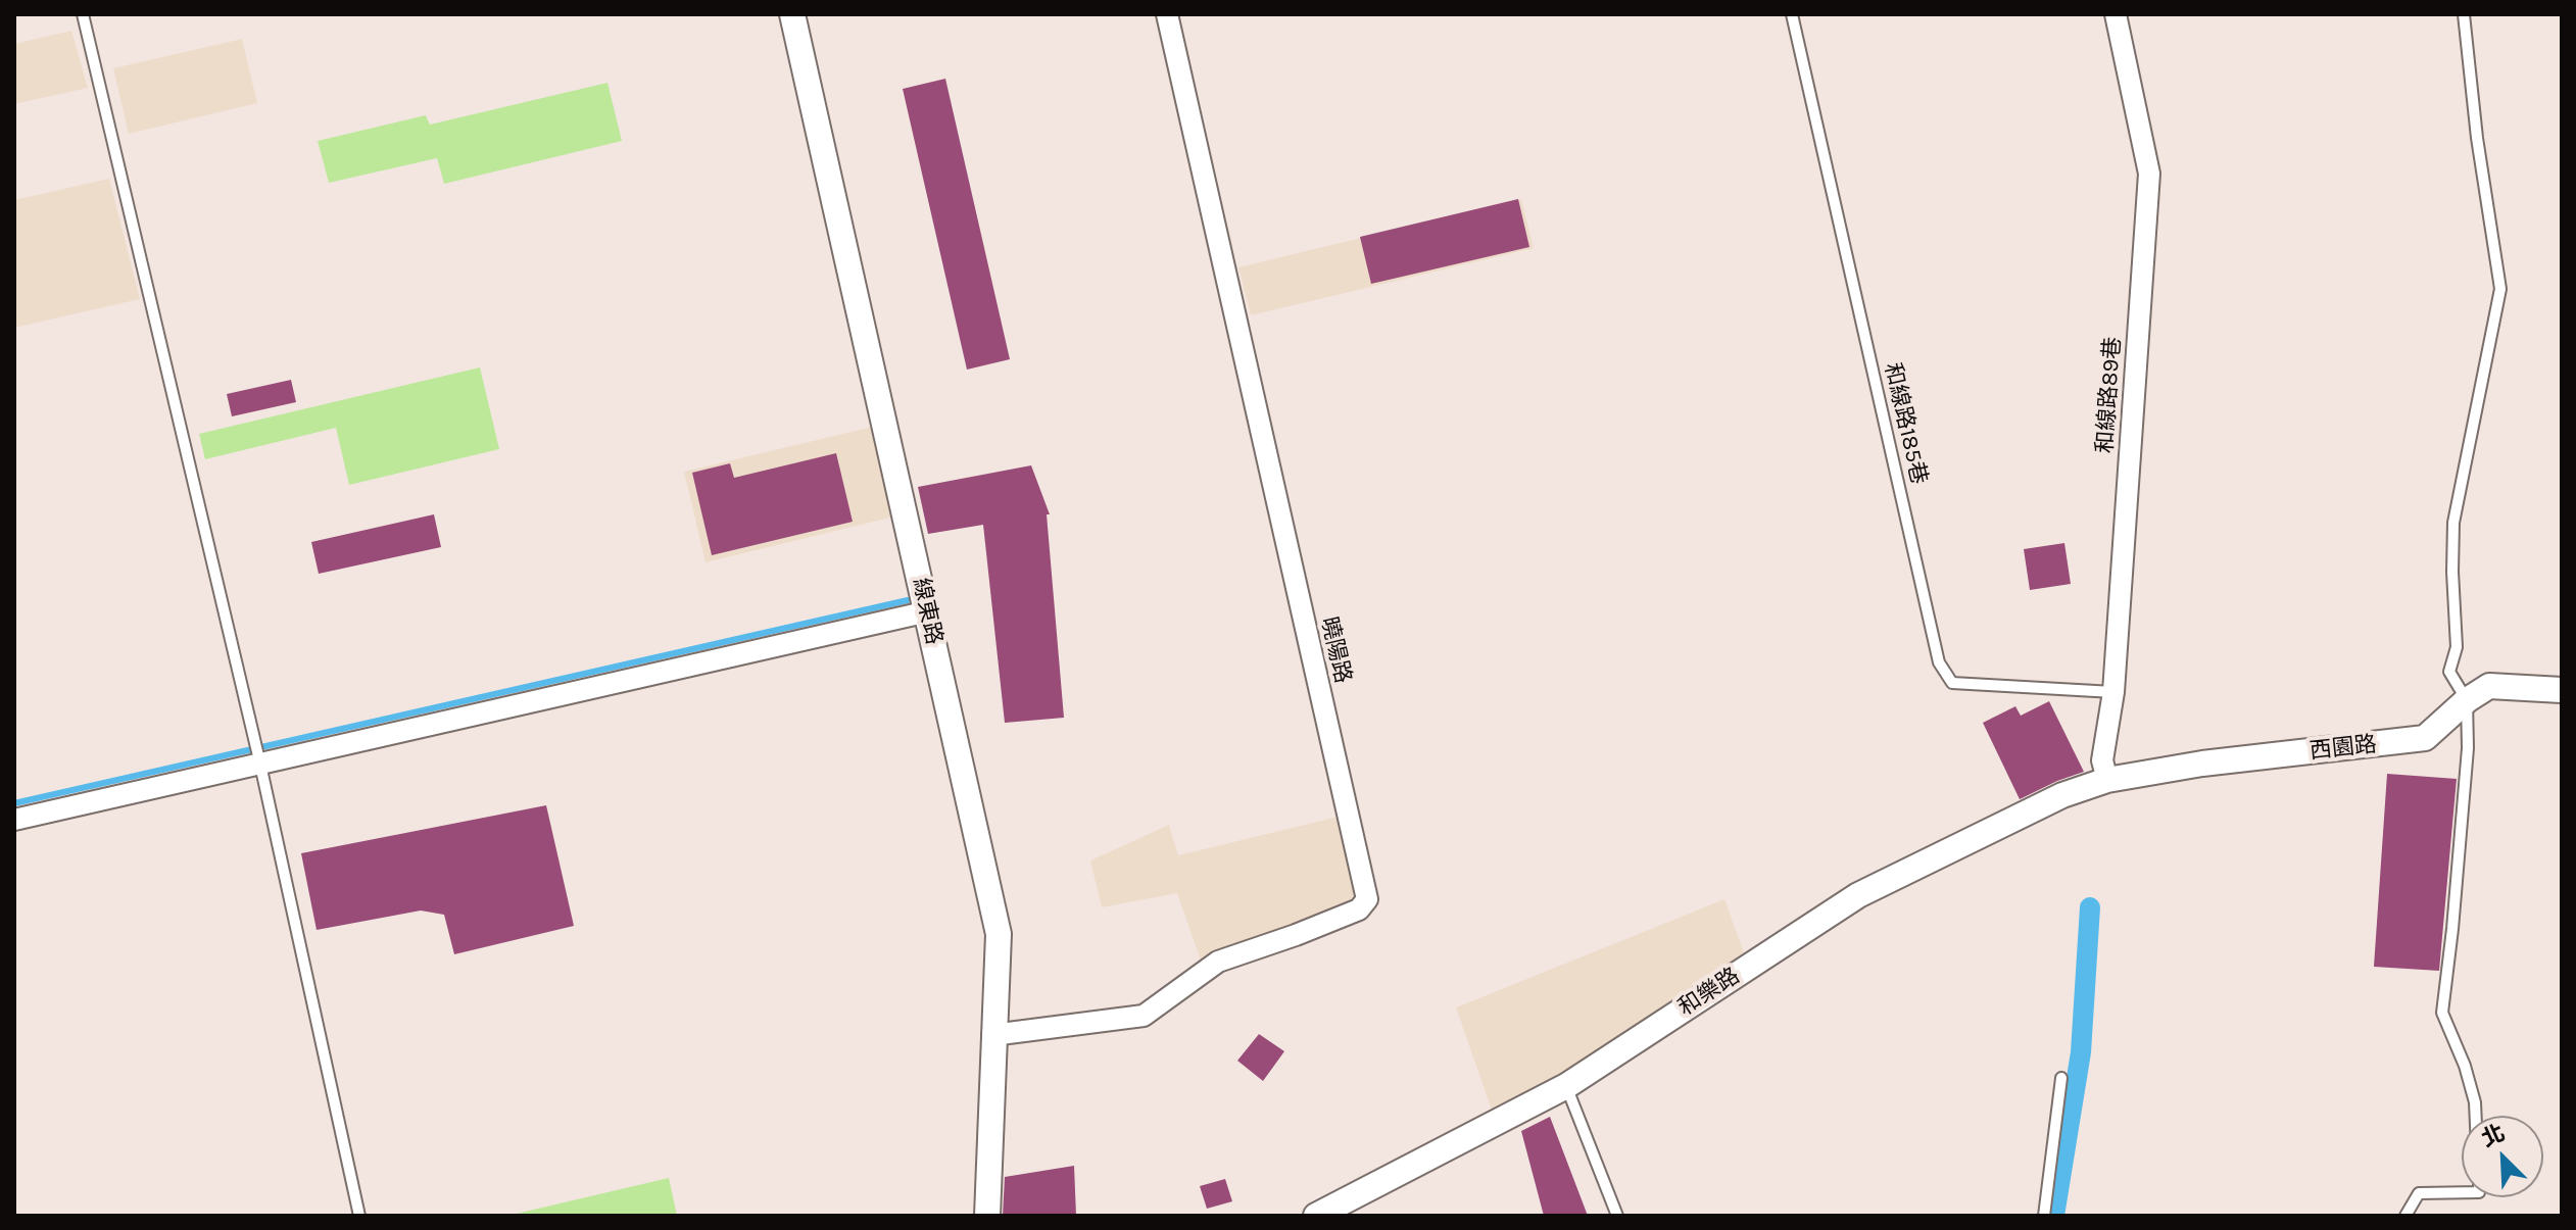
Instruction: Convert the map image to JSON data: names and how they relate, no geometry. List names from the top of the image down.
{
  "streets": {
    "street": [
      "和線路89巷",
      "線東路",
      "曉陽路",
      "西園路",
      "和樂路"
    ],
    "lane": ["和線路185巷"]
  },
  "crossings": [
    ["和線路89巷", "和線路185巷"],
    ["和線路89巷", "西園路"],
    ["和線路89巷", "和樂路"],
    ["線東路", "曉陽路"],
    ["西園路", "和樂路"]
  ],
  "north": "top left"
}
